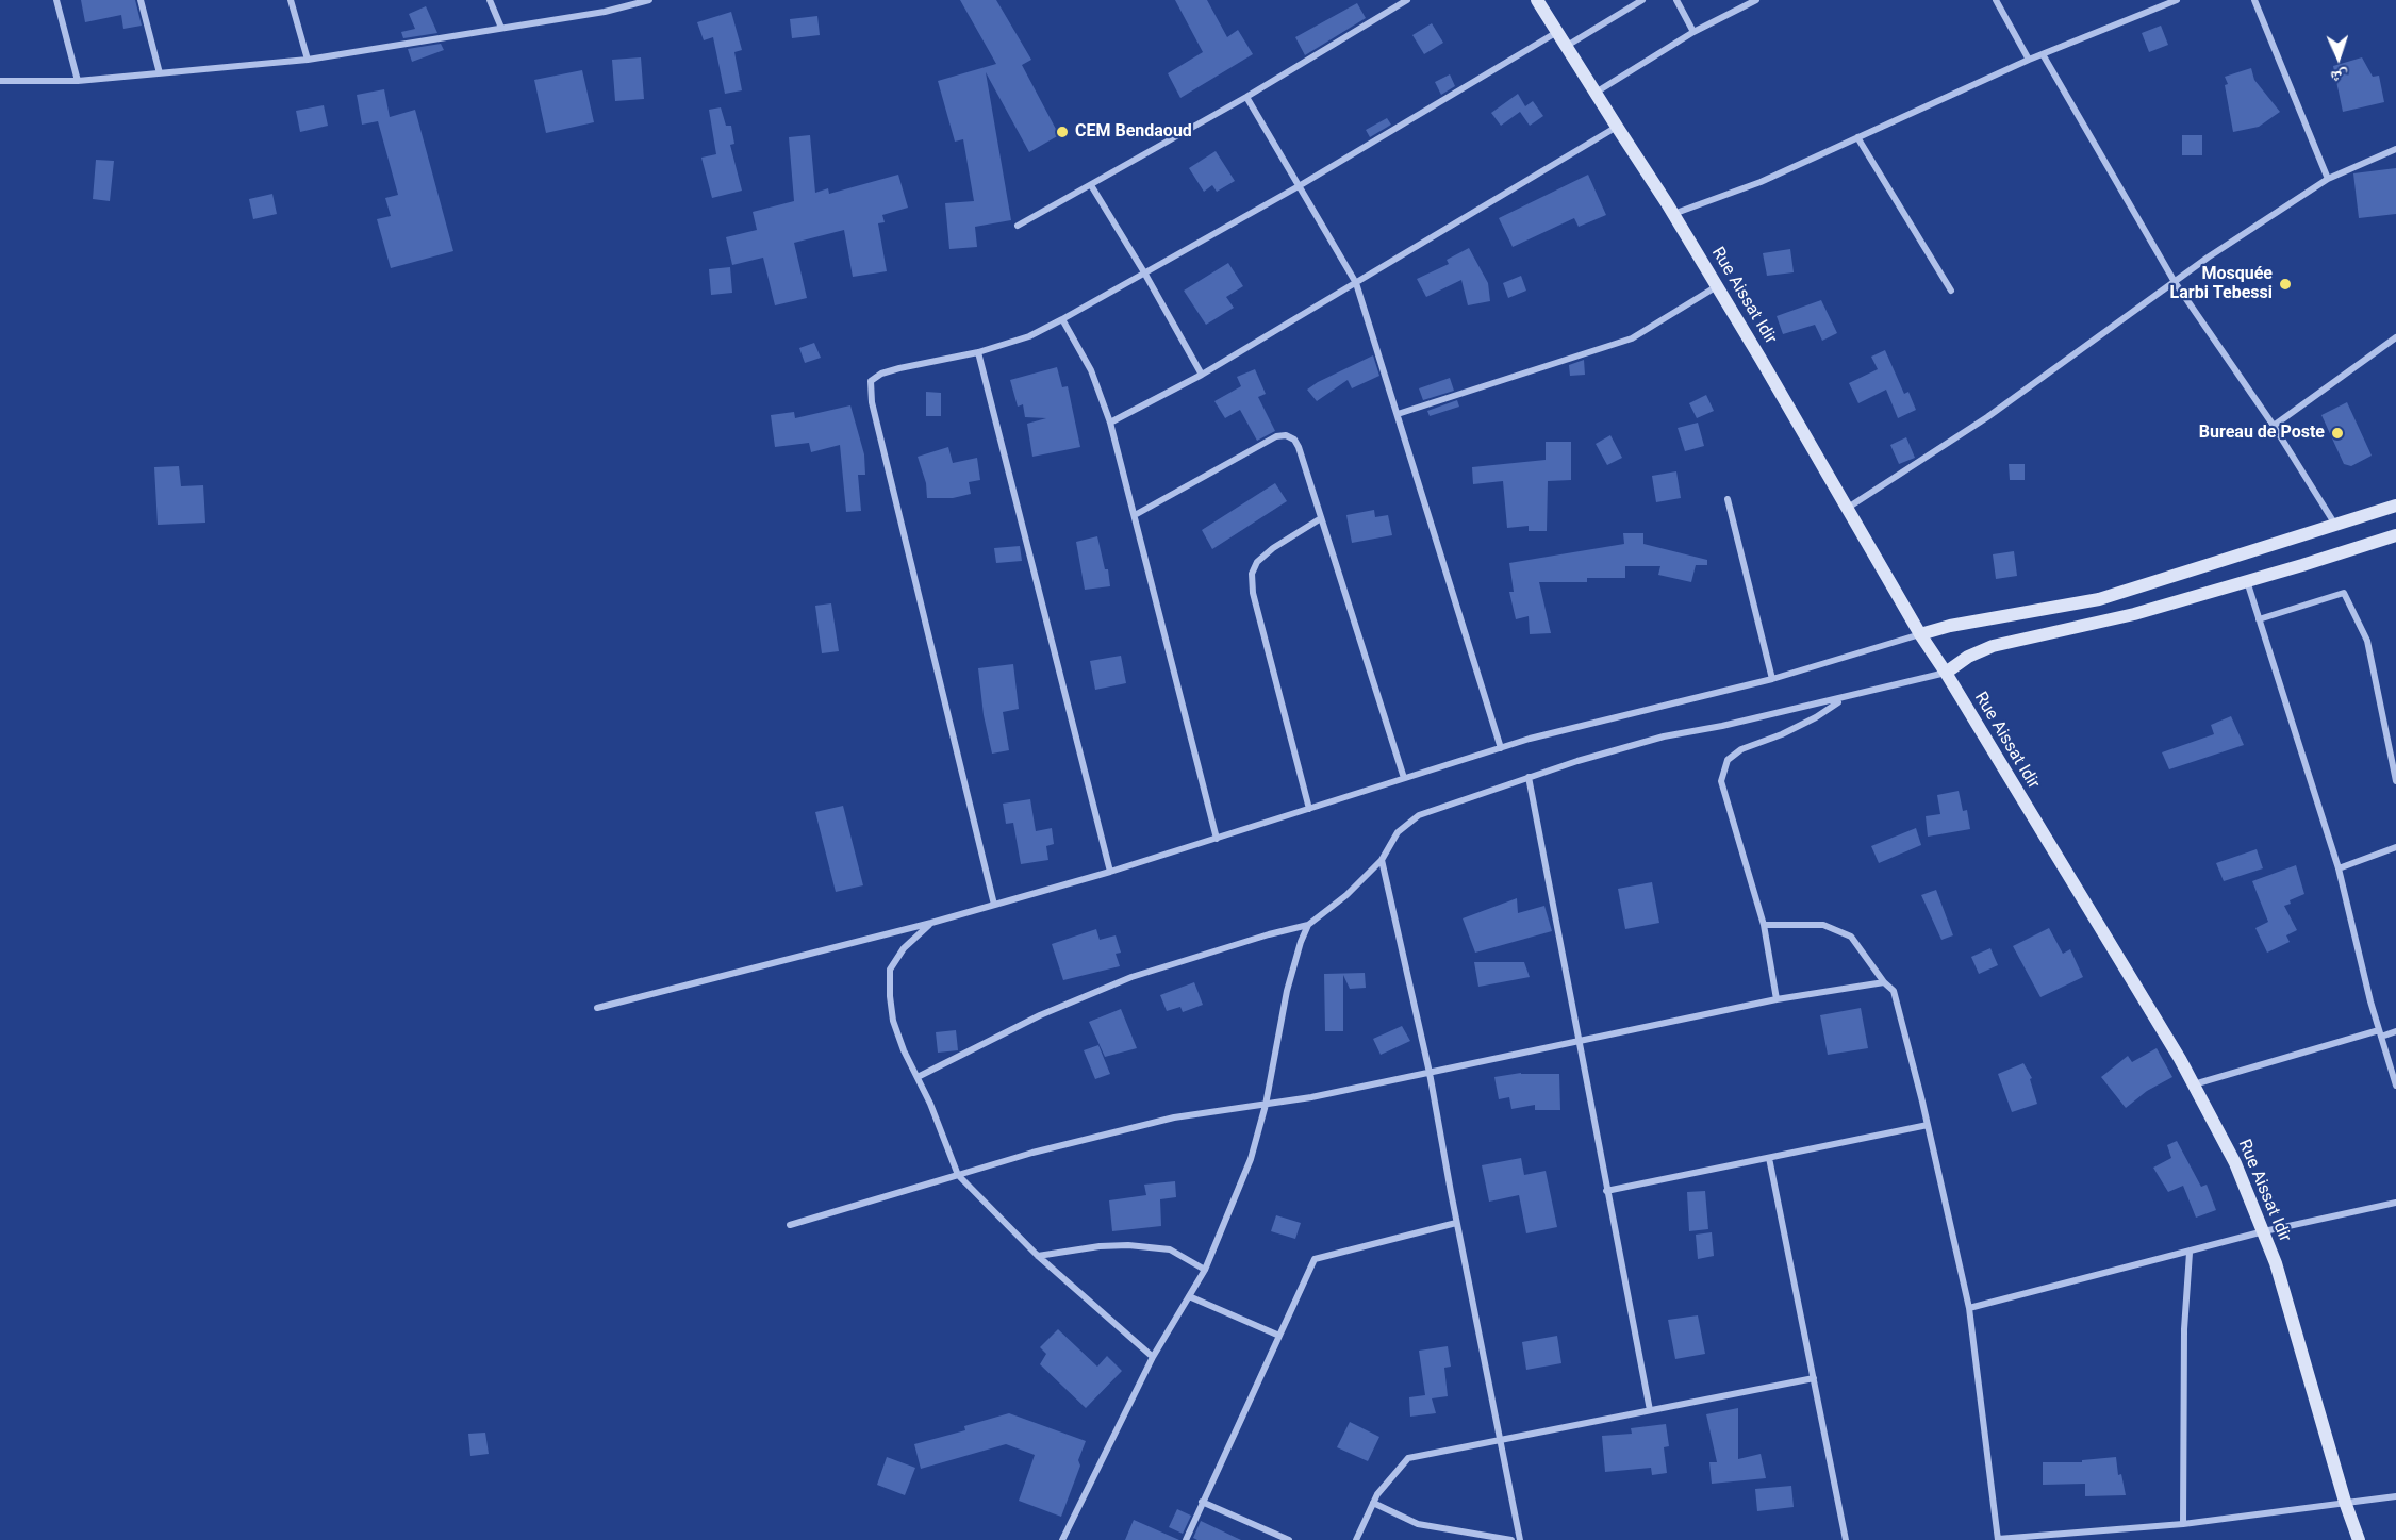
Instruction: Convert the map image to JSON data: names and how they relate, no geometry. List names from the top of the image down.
{
  "streets": {
    "street": ["Rue Aissat Idir"]
  },
  "places": ["CEM Bendaoud", "Mosquée Larbi Tebessi", "Bureau de Poste"],
  "north": "bottom"
}
